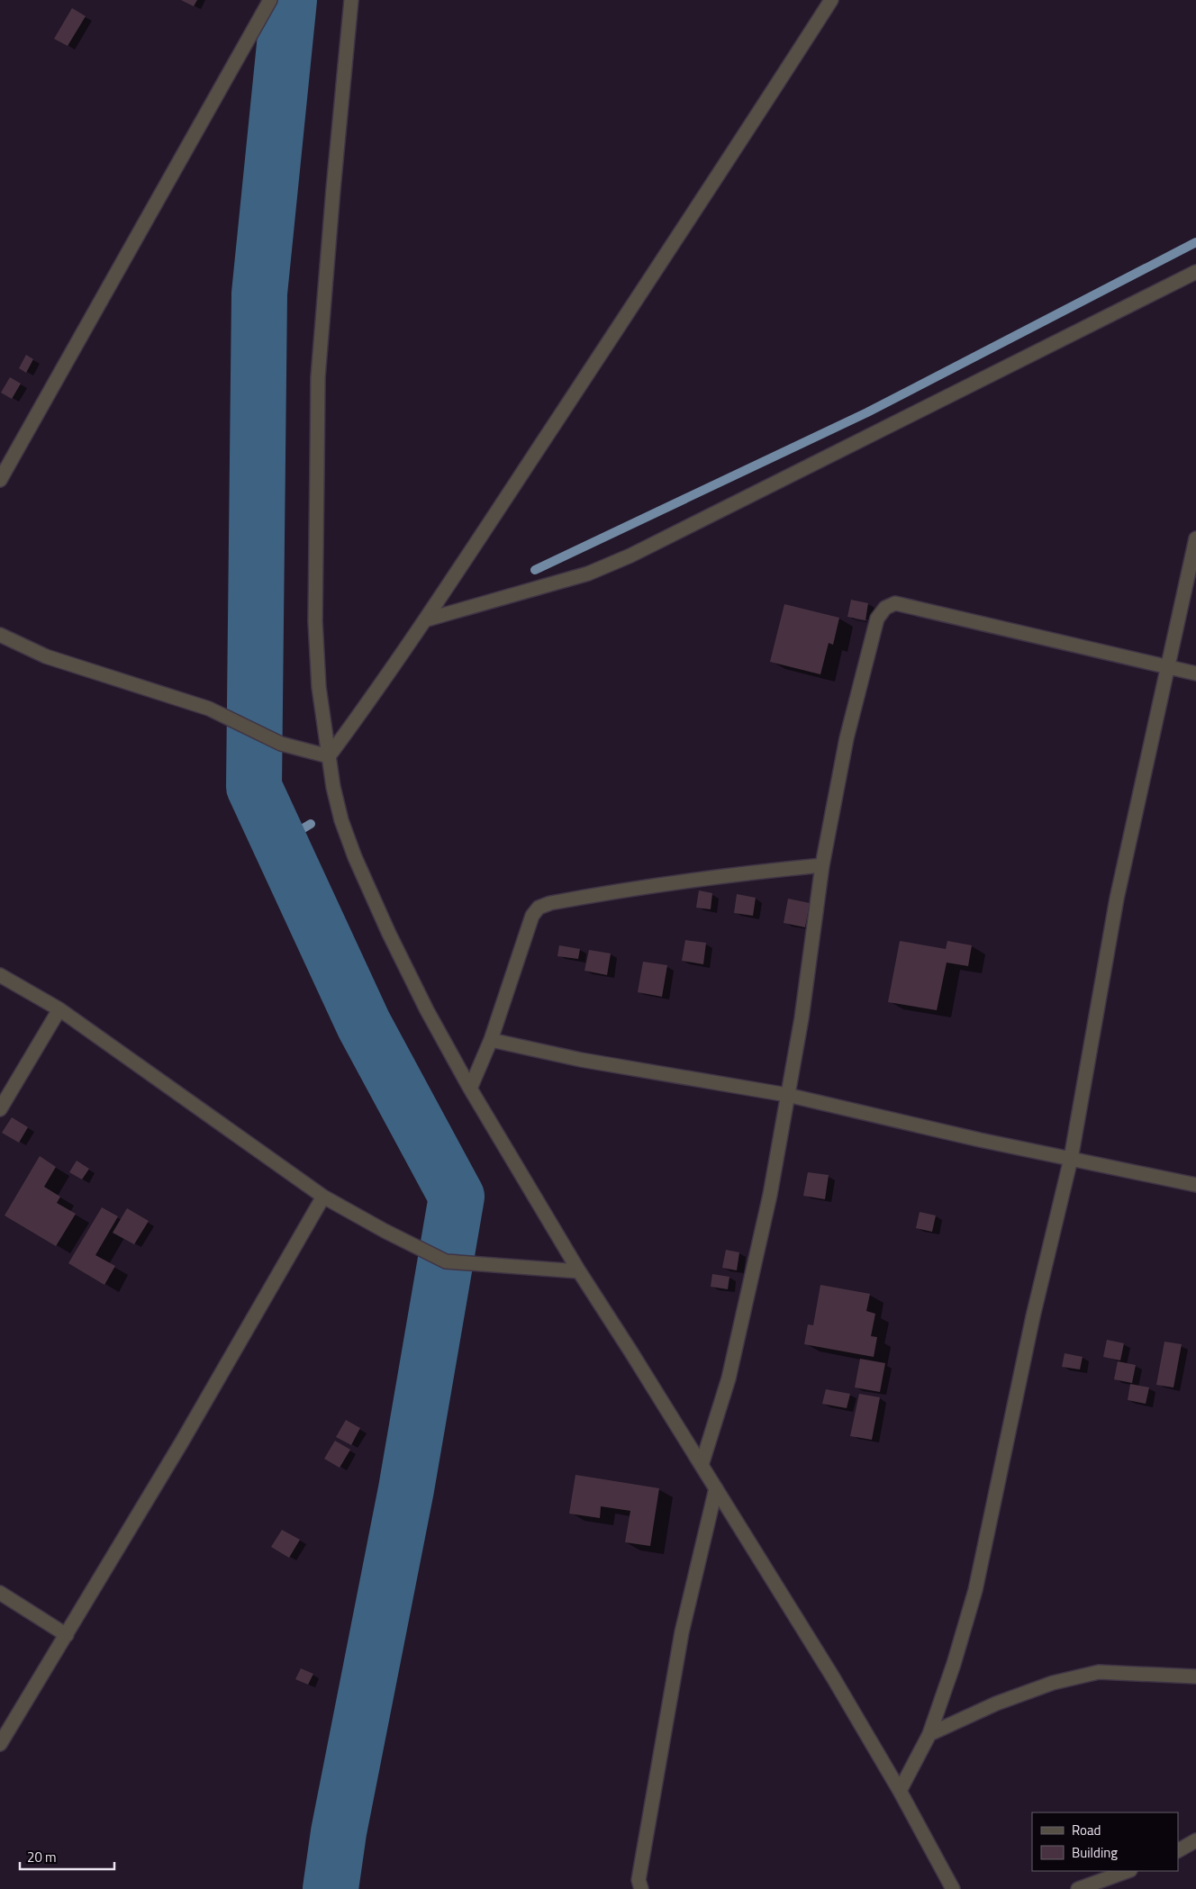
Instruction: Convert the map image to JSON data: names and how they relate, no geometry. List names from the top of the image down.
{
  "legend": ["Road", "Building"],
  "scale_bar": "20 m"
}
